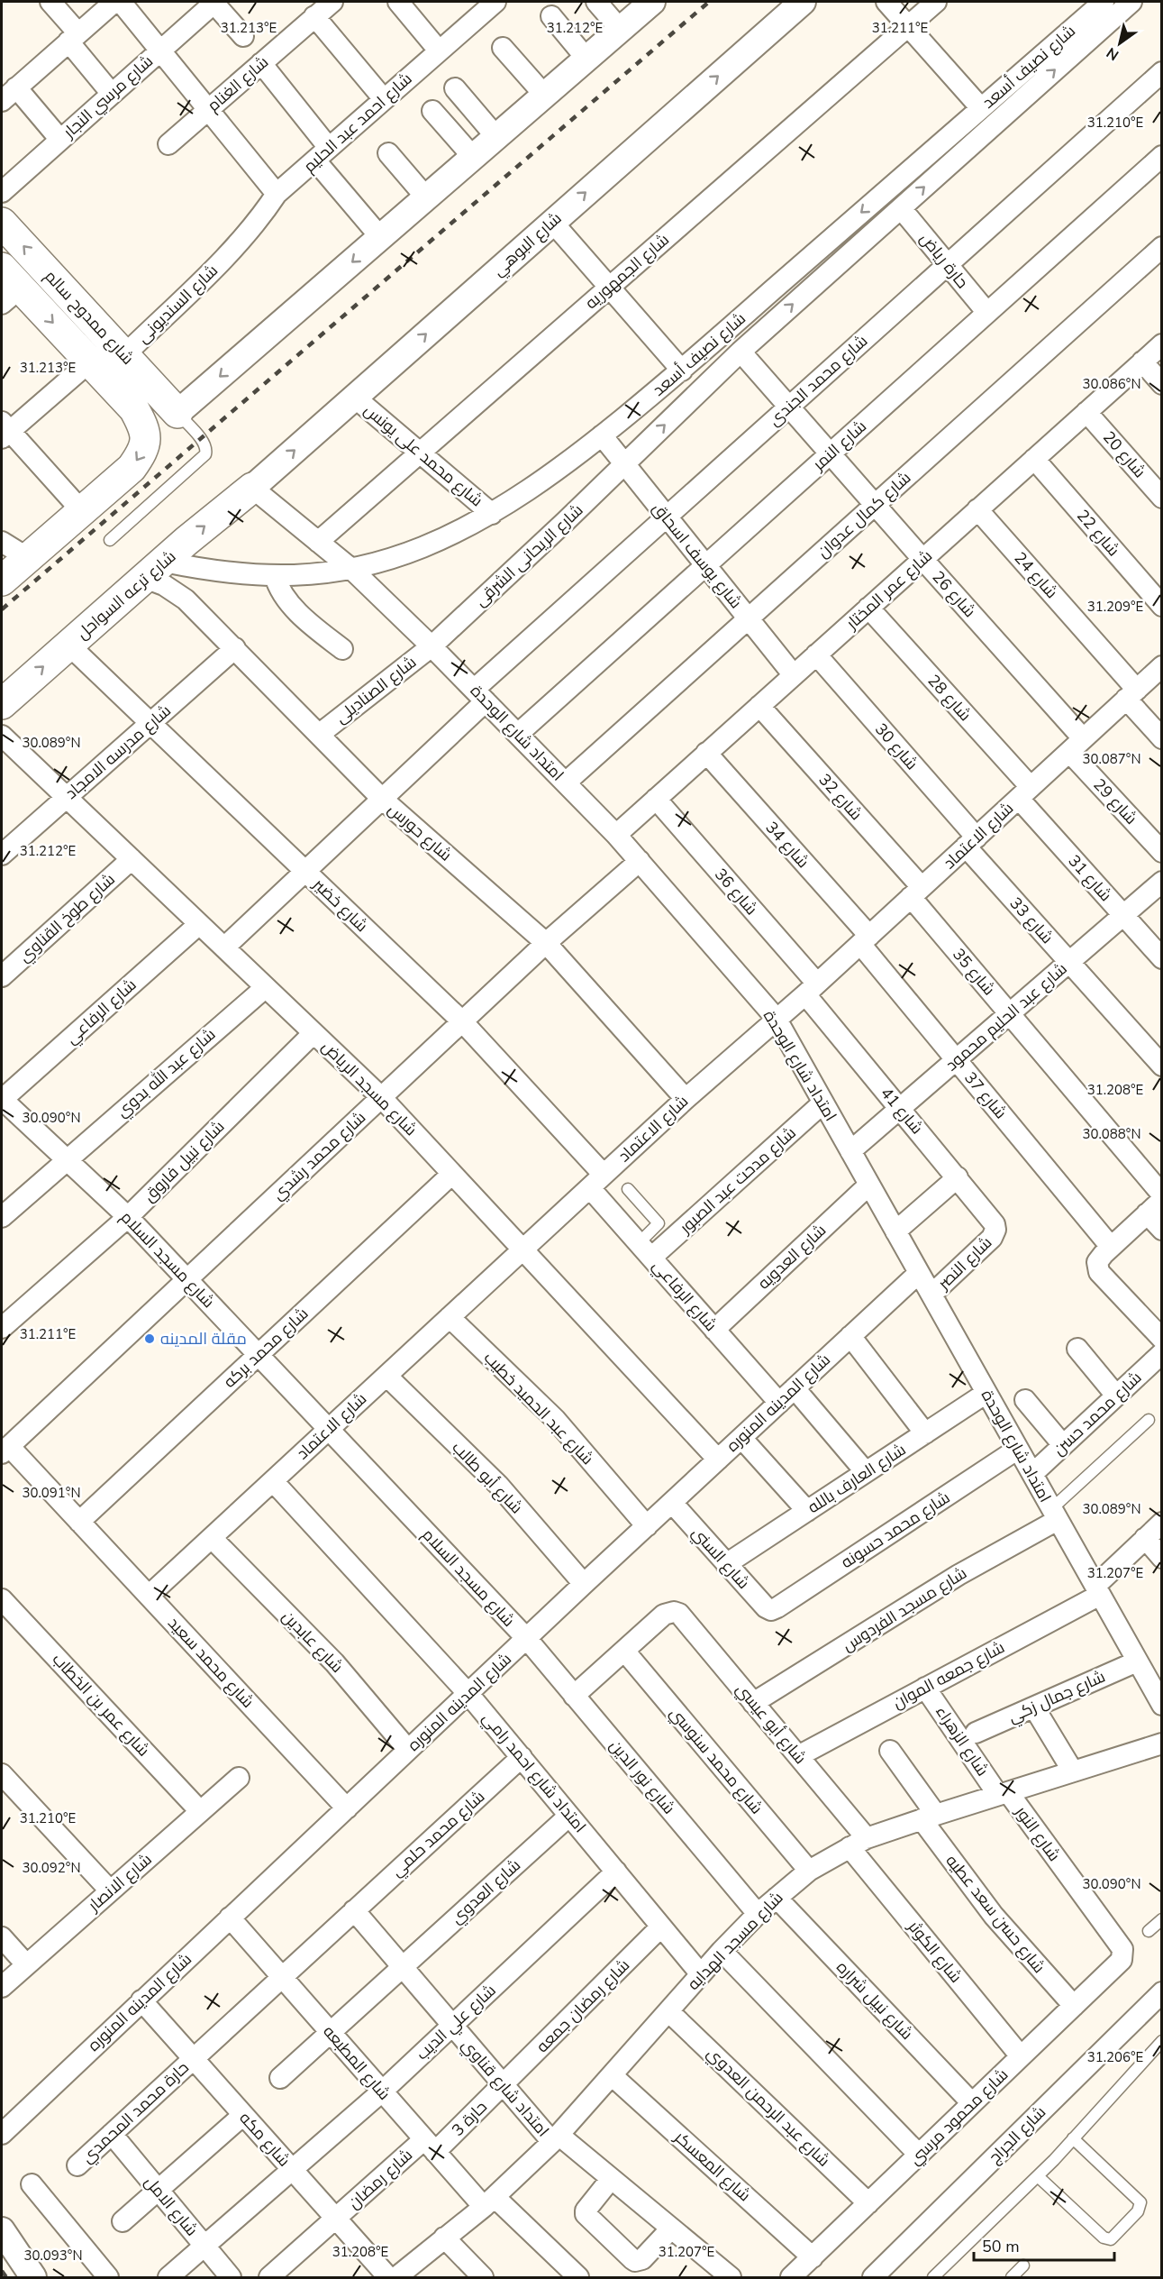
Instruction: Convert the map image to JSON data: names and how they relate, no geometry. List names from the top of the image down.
{
  "streets": {
    "main road": ["شارع ممدوح سالم", "شارع ترعه السواحل"],
    "street": [
      "شارع نصيف أسعد",
      "شارع الغنام",
      "شارع مرسي النجار",
      "شارع احمد عبد الحليم",
      "شارع البوهي",
      "حارة رياض",
      "شارع الجمهوريه",
      "شارع السنديونى",
      "شارع محمد الجندى",
      "شارع النمر",
      "شارع 20",
      "شارع محمد على يونس",
      "شارع كمال عدوان",
      "شارع 22",
      "شارع الريحانى الشرقى",
      "شارع يوسف اسحاق",
      "شارع 24",
      "شارع عمر المختار",
      "شارع 26",
      "شارع الصناديلى",
      "شارع 28",
      "امتداد شارع الوحدة",
      "شارع 30",
      "شارع مدرسه الامجاد",
      "شارع 32",
      "شارع 29",
      "شارع حورس",
      "شارع الاعتماد",
      "شارع 34",
      "شارع 31",
      "شارع 36",
      "شارع خضير",
      "شارع طوخ القناوي",
      "شارع 33",
      "شارع 35",
      "شارع الرفاعي",
      "شارع عبد الحليم محمود",
      "شارع عبد الله بدوي",
      "شارع مسجد الرياض",
      "شارع 37",
      "شارع 41",
      "شارع محمد رشدي",
      "شارع نبيل فاروق",
      "شارع مدحت عبد الصبور",
      "شارع العدويه",
      "شارع مسجد السلام",
      "شارع النصر",
      "شارع محمد بركه",
      "شارع المدينه المنوره",
      "شارع عبد الحميد خطيب",
      "شارع محمد حسن",
      "شارع أبو طالب",
      "شارع العارف بالله",
      "شارع محمد حسونه",
      "شارع السني",
      "شارع مسجد الفردوس",
      "شارع عابدين",
      "شارع محمد سعيد",
      "شارع جمعه الموان",
      "شارع جمال زكي",
      "شارع عمر بن الخطاب",
      "شارع أبو عيسي",
      "شارع الزهراء",
      "شارع محمد سنوسي",
      "امتداد شارع احمد رامي",
      "شارع نور الدين",
      "شارع محمد حلمي",
      "شارع النور",
      "شارع الانصار",
      "شارع العدوي",
      "شارع حسن سعد عطيه",
      "شارع مسجد الهدايه",
      "شارع الكوثر",
      "شارع نبيل شراره",
      "شارع رمضان جمعه",
      "شارع علي الديب",
      "شارع المطبعه",
      "امتداد شارع قناوي",
      "شارع عبد الرحمن العدوي",
      "حارة محمد المحمدي",
      "شارع محمود مرسي",
      "حارة 3",
      "شارع الجراج",
      "شارع مكه",
      "شارع المعسكر",
      "شارع رمضان",
      "شارع الامل"
    ]
  },
  "crossings": [
    ["شارع نصيف أسعد", "حارة رياض"],
    ["شارع نصيف أسعد", "شارع محمد على يونس"],
    ["شارع نصيف أسعد", "شارع الريحانى الشرقى"],
    ["شارع نصيف أسعد", "شارع يوسف اسحاق"],
    ["شارع نصيف أسعد", "شارع 26"],
    ["شارع نصيف أسعد", "شارع ترعه السواحل"],
    ["شارع نصيف أسعد", "امتداد شارع الوحدة"],
    ["شارع نصيف أسعد", "شارع حورس"],
    ["شارع احمد عبد الحليم", "شارع السنديونى"],
    ["شارع البوهي", "شارع محمد على يونس"],
    ["شارع البوهي", "شارع ترعه السواحل"],
    ["شارع البوهي", "امتداد شارع الوحدة"],
    ["حارة رياض", "شارع محمد الجندى"],
    ["حارة رياض", "شارع النمر"],
    ["شارع الجمهوريه", "شارع محمد على يونس"],
    ["شارع الجمهوريه", "امتداد شارع الوحدة"],
    ["شارع السنديونى", "شارع ممدوح سالم"],
    ["شارع محمد الجندى", "شارع يوسف اسحاق"],
    ["شارع محمد الجندى", "شارع 26"],
    ["شارع محمد الجندى", "امتداد شارع الوحدة"],
    ["شارع محمد الجندى", "شارع حورس"],
    ["شارع محمد الجندى", "شارع خضير"],
    ["شارع محمد الجندى", "شارع مسجد الرياض"],
    ["شارع النمر", "شارع يوسف اسحاق"],
    ["شارع النمر", "شارع 26"],
    ["شارع النمر", "امتداد شارع الوحدة"],
    ["شارع 20", "شارع عمر المختار"],
    ["شارع كمال عدوان", "شارع يوسف اسحاق"],
    ["شارع كمال عدوان", "شارع 26"],
    ["شارع كمال عدوان", "امتداد شارع الوحدة"],
    ["شارع 22", "شارع عمر المختار"],
    ["شارع الريحانى الشرقى", "شارع يوسف اسحاق"],
    ["شارع الريحانى الشرقى", "شارع الصناديلى"],
    ["شارع الريحانى الشرقى", "امتداد شارع الوحدة"],
    ["شارع يوسف اسحاق", "شارع عمر المختار"],
    ["شارع 24", "شارع عمر المختار"],
    ["شارع 24", "شارع الاعتماد"],
    ["شارع عمر المختار", "شارع 26"],
    ["شارع عمر المختار", "شارع 28"],
    ["شارع عمر المختار", "امتداد شارع الوحدة"],
    ["شارع عمر المختار", "شارع 30"],
    ["شارع عمر المختار", "شارع 32"],
    ["شارع عمر المختار", "شارع 34"],
    ["شارع عمر المختار", "شارع 36"],
    ["شارع 26", "شارع 29"],
    ["شارع 26", "شارع الاعتماد"],
    ["شارع ترعه السواحل", "امتداد شارع الوحدة"],
    ["شارع ترعه السواحل", "شارع حورس"],
    ["شارع ترعه السواحل", "شارع خضير"],
    ["شارع الصناديلى", "امتداد شارع الوحدة"],
    ["شارع الصناديلى", "شارع حورس"],
    ["شارع 28", "شارع الاعتماد"],
    ["شارع 28", "شارع 31"],
    ["امتداد شارع الوحدة", "شارع الاعتماد"],
    ["امتداد شارع الوحدة", "شارع عبد الحليم محمود"],
    ["امتداد شارع الوحدة", "شارع محمد رشدي"],
    ["امتداد شارع الوحدة", "شارع مدحت عبد الصبور"],
    ["امتداد شارع الوحدة", "شارع العدويه"],
    ["امتداد شارع الوحدة", "شارع النصر"],
    ["امتداد شارع الوحدة", "شارع المدينه المنوره"],
    ["امتداد شارع الوحدة", "شارع محمد حسن"],
    ["امتداد شارع الوحدة", "شارع العارف بالله"],
    ["امتداد شارع الوحدة", "شارع محمد حسونه"],
    ["امتداد شارع الوحدة", "شارع مسجد الفردوس"],
    ["امتداد شارع الوحدة", "شارع جمعه الموان"],
    ["امتداد شارع الوحدة", "شارع جمال زكي"],
    ["شارع 30", "شارع الاعتماد"],
    ["شارع 30", "شارع 33"],
    ["شارع مدرسه الامجاد", "شارع حورس"],
    ["شارع مدرسه الامجاد", "شارع خضير"],
    ["شارع مدرسه الامجاد", "شارع مسجد الرياض"],
    ["شارع 32", "شارع الاعتماد"],
    ["شارع 32", "شارع 35"],
    ["شارع 29", "شارع الاعتماد"],
    ["شارع حورس", "شارع الاعتماد"],
    ["شارع حورس", "شارع محمد رشدي"],
    ["شارع الاعتماد", "شارع 34"],
    ["شارع الاعتماد", "شارع 31"],
    ["شارع الاعتماد", "شارع 36"],
    ["شارع الاعتماد", "شارع خضير"],
    ["شارع الاعتماد", "شارع 33"],
    ["شارع الاعتماد", "شارع 35"],
    ["شارع الاعتماد", "شارع الرفاعي"],
    ["شارع الاعتماد", "شارع مسجد الرياض"],
    ["شارع الاعتماد", "شارع 37"],
    ["شارع الاعتماد", "شارع 41"],
    ["شارع الاعتماد", "شارع مسجد السلام"],
    ["شارع الاعتماد", "شارع عبد الحميد خطيب"],
    ["شارع الاعتماد", "شارع أبو طالب"],
    ["شارع الاعتماد", "شارع عابدين"],
    ["شارع الاعتماد", "شارع محمد سعيد"],
    ["شارع الاعتماد", "امتداد شارع احمد رامي"],
    ["شارع 34", "شارع 37"],
    ["شارع 31", "شارع عبد الحليم محمود"],
    ["شارع 36", "شارع 41"],
    ["شارع خضير", "شارع الرفاعي"],
    ["شارع خضير", "شارع محمد رشدي"],
    ["شارع طوخ القناوي", "شارع مسجد الرياض"],
    ["شارع 33", "شارع عبد الحليم محمود"],
    ["شارع 35", "شارع عبد الحليم محمود"],
    ["شارع الرفاعي", "شارع مسجد الرياض"],
    ["شارع الرفاعي", "شارع مدحت عبد الصبور"],
    ["شارع الرفاعي", "شارع العدويه"],
    ["شارع الرفاعي", "شارع مسجد السلام"],
    ["شارع الرفاعي", "شارع المدينه المنوره"],
    ["شارع عبد الحليم محمود", "شارع 37"],
    ["شارع عبد الحليم محمود", "شارع 41"],
    ["شارع عبد الله بدوي", "شارع مسجد الرياض"],
    ["شارع عبد الله بدوي", "شارع مسجد السلام"],
    ["شارع مسجد الرياض", "شارع محمد رشدي"],
    ["شارع مسجد الرياض", "شارع نبيل فاروق"],
    ["شارع مسجد الرياض", "شارع محمد بركه"],
    ["شارع مسجد الرياض", "شارع المدينه المنوره"],
    ["شارع 41", "شارع النصر"],
    ["شارع محمد رشدي", "شارع مسجد السلام"],
    ["شارع محمد رشدي", "شارع محمد سعيد"],
    ["شارع نبيل فاروق", "شارع مسجد السلام"],
    ["شارع مسجد السلام", "شارع محمد بركه"],
    ["شارع مسجد السلام", "شارع المدينه المنوره"],
    ["شارع مسجد السلام", "شارع نور الدين"],
    ["شارع محمد بركه", "شارع محمد سعيد"],
    ["شارع المدينه المنوره", "شارع عبد الحميد خطيب"],
    ["شارع المدينه المنوره", "شارع أبو طالب"],
    ["شارع المدينه المنوره", "شارع السني"],
    ["شارع المدينه المنوره", "شارع عابدين"],
    ["شارع المدينه المنوره", "شارع محمد سعيد"],
    ["شارع المدينه المنوره", "امتداد شارع احمد رامي"],
    ["شارع المدينه المنوره", "شارع نور الدين"],
    ["شارع المدينه المنوره", "شارع المطبعه"],
    ["شارع المدينه المنوره", "شارع مكه"],
    ["شارع العارف بالله", "شارع السني"],
    ["شارع محمد حسونه", "شارع السني"],
    ["شارع مسجد الفردوس", "شارع أبو عيسي"],
    ["شارع جمعه الموان", "شارع أبو عيسي"],
    ["شارع جمعه الموان", "شارع الزهراء"],
    ["شارع عمر بن الخطاب", "شارع الانصار"],
    ["شارع أبو عيسي", "شارع محمد سنوسي"],
    ["شارع أبو عيسي", "شارع مسجد الهدايه"],
    ["شارع أبو عيسي", "شارع الكوثر"],
    ["شارع الزهراء", "شارع النور"],
    ["شارع الزهراء", "شارع مسجد الهدايه"],
    ["شارع محمد سنوسي", "شارع مسجد الهدايه"],
    ["امتداد شارع احمد رامي", "شارع محمد حلمي"],
    ["امتداد شارع احمد رامي", "شارع العدوي"],
    ["امتداد شارع احمد رامي", "شارع مسجد الهدايه"],
    ["امتداد شارع احمد رامي", "شارع رمضان جمعه"],
    ["امتداد شارع احمد رامي", "شارع علي الديب"],
    ["شارع نور الدين", "شارع مسجد الهدايه"],
    ["شارع محمد حلمي", "شارع المطبعه"],
    ["شارع محمد حلمي", "امتداد شارع قناوي"],
    ["شارع محمد حلمي", "حارة محمد المحمدي"],
    ["شارع النور", "شارع مسجد الهدايه"],
    ["شارع النور", "شارع محمود مرسي"],
    ["شارع العدوي", "شارع المطبعه"],
    ["شارع العدوي", "امتداد شارع قناوي"],
    ["شارع حسن سعد عطيه", "شارع مسجد الهدايه"],
    ["شارع حسن سعد عطيه", "شارع محمود مرسي"],
    ["شارع مسجد الهدايه", "شارع الكوثر"],
    ["شارع مسجد الهدايه", "شارع نبيل شراره"],
    ["شارع مسجد الهدايه", "شارع المطبعه"],
    ["شارع مسجد الهدايه", "امتداد شارع قناوي"],
    ["شارع مسجد الهدايه", "شارع عبد الرحمن العدوي"],
    ["شارع مسجد الهدايه", "شارع المعسكر"],
    ["شارع الكوثر", "شارع محمود مرسي"],
    ["شارع نبيل شراره", "شارع محمود مرسي"],
    ["شارع رمضان جمعه", "امتداد شارع قناوي"],
    ["شارع رمضان جمعه", "حارة 3"],
    ["شارع علي الديب", "شارع المطبعه"],
    ["شارع علي الديب", "امتداد شارع قناوي"],
    ["شارع علي الديب", "شارع مكه"],
    ["شارع علي الديب", "شارع الامل"],
    ["شارع المطبعه", "حارة محمد المحمدي"],
    ["شارع المطبعه", "حارة 3"],
    ["شارع المطبعه", "شارع رمضان"],
    ["امتداد شارع قناوي", "حارة 3"],
    ["شارع عبد الرحمن العدوي", "شارع محمود مرسي"],
    ["حارة محمد المحمدي", "شارع مكه"],
    ["حارة محمد المحمدي", "شارع الامل"],
    ["شارع محمود مرسي", "شارع المعسكر"],
    ["حارة 3", "شارع رمضان"],
    ["شارع مكه", "شارع رمضان"]
  ],
  "one_way": ["شارع ترعه السواحل"],
  "places": ["مقلة المدينه"],
  "scale_bar": "50 m",
  "north": "bottom left",
  "coordinates": [
    "31.213°E",
    "31.212°E",
    "31.211°E",
    "31.210°E",
    "30.086°N",
    "31.209°E",
    "30.089°N",
    "30.087°N",
    "31.208°E",
    "30.090°N",
    "30.088°N",
    "30.091°N",
    "31.207°E",
    "30.092°N",
    "31.206°E",
    "30.093°N"
  ]
}
